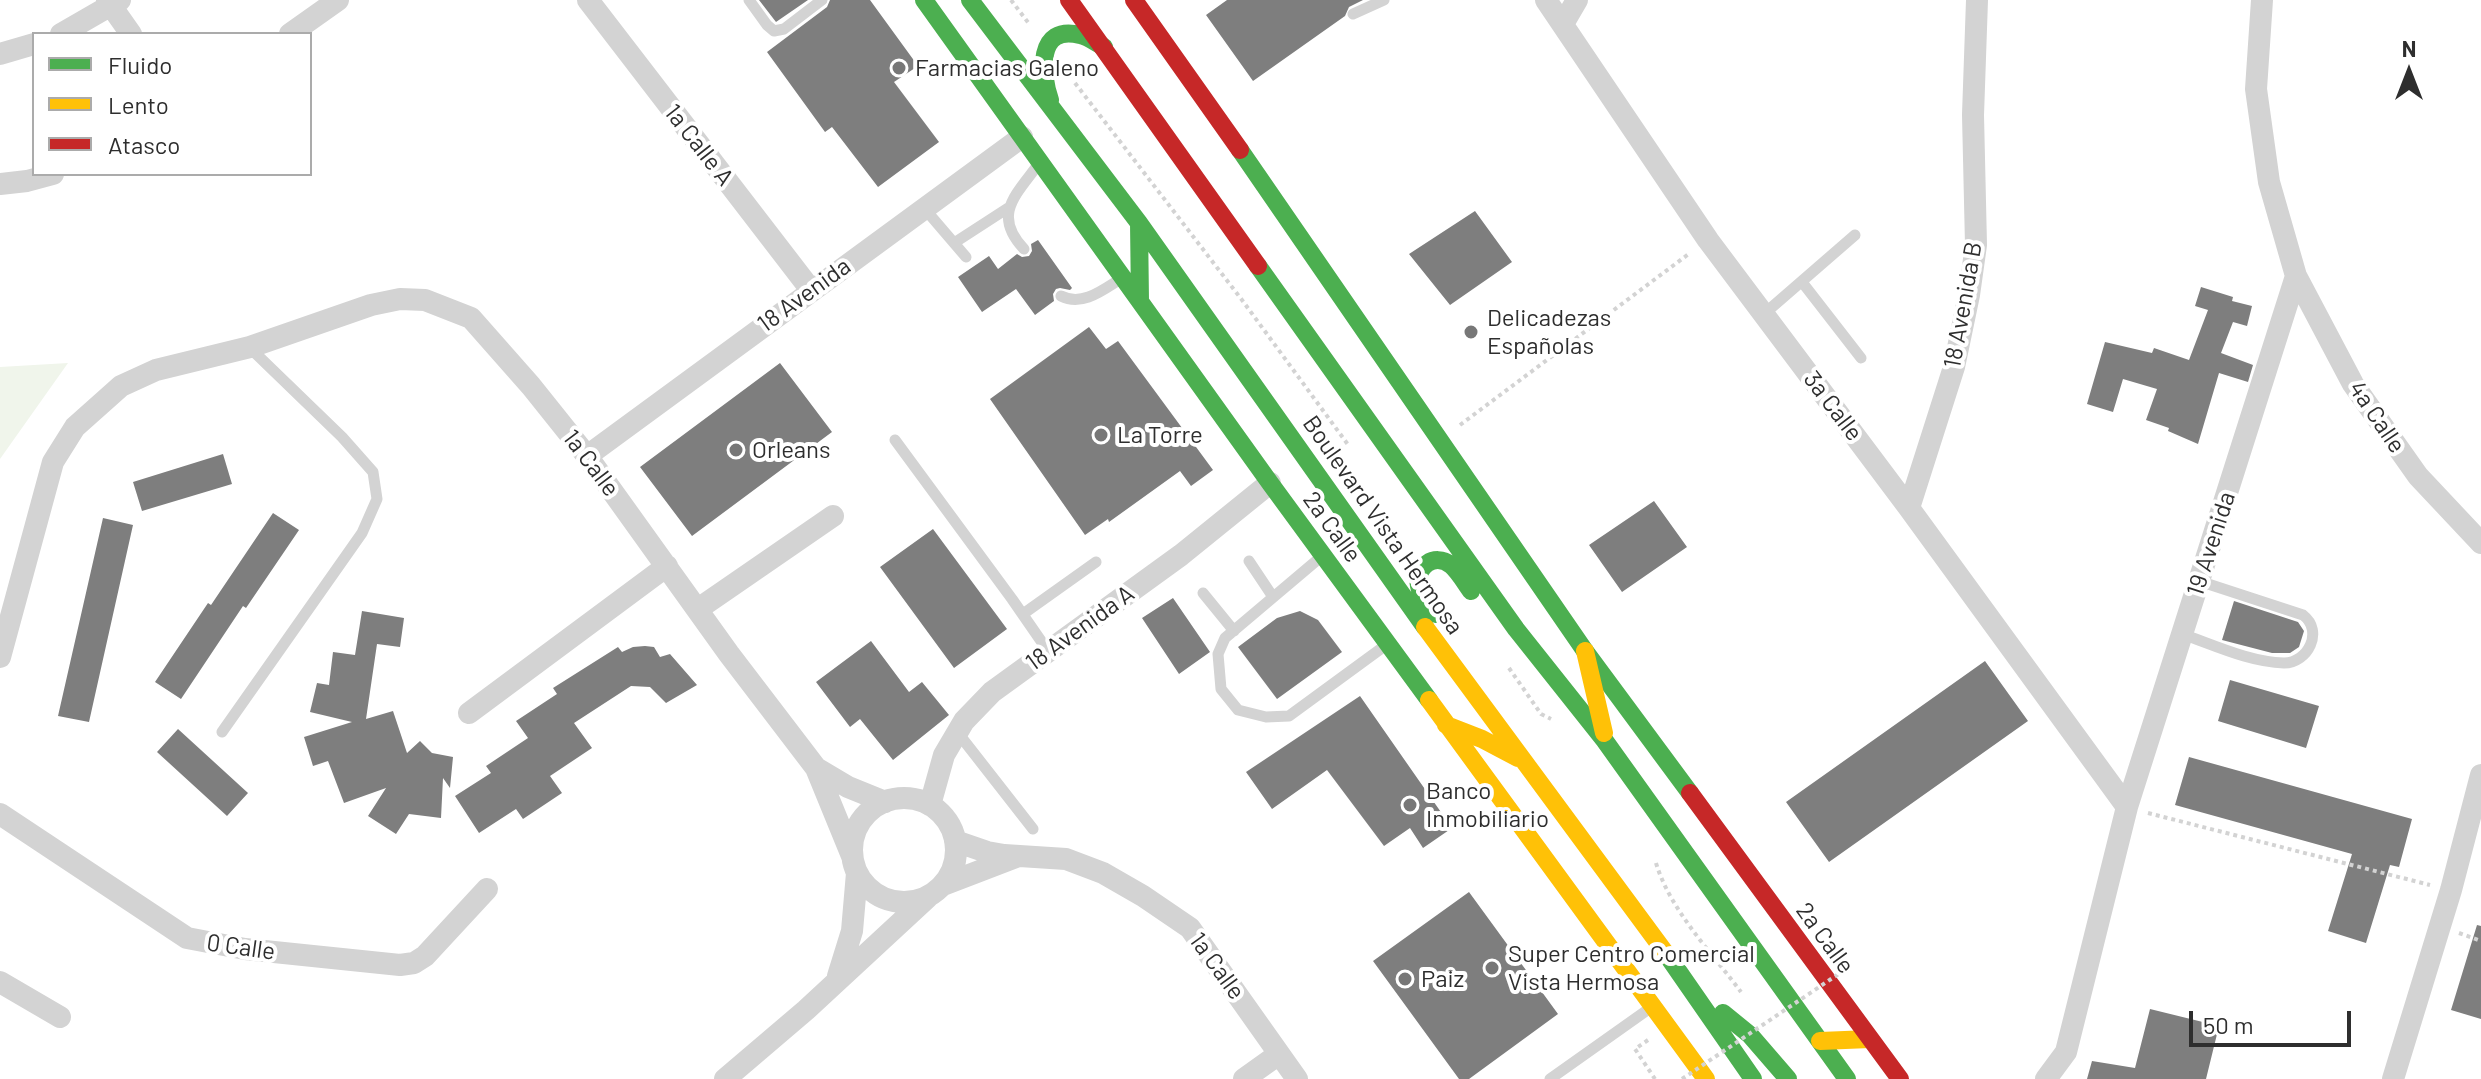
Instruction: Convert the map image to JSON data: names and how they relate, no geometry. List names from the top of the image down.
{
  "streets": {
    "main road": ["Boulevard Vista Hermosa", "2a Calle"],
    "street": [
      "1a Calle A",
      "18 Avenida",
      "18 Avenida B",
      "3a Calle",
      "4a Calle",
      "1a Calle",
      "19 Avenida",
      "18 Avenida A",
      "0 Calle"
    ]
  },
  "crossings": [
    ["1a Calle A", "18 Avenida"],
    ["18 Avenida", "1a Calle"],
    ["18 Avenida", "2a Calle"],
    ["18 Avenida B", "3a Calle"],
    ["3a Calle", "19 Avenida"],
    ["4a Calle", "19 Avenida"],
    ["1a Calle", "18 Avenida A"],
    ["2a Calle", "18 Avenida A"]
  ],
  "places": [
    "Farmacias Galeno",
    "Delicadezas Españolas",
    "La Torre",
    "Orleans",
    "Banco Inmobiliario",
    "Super Centro Comercial Vista Hermosa",
    "Paiz"
  ],
  "legend": ["Fluido", "Lento", "Atasco"],
  "scale_bar": "50 m",
  "north": "top"
}
